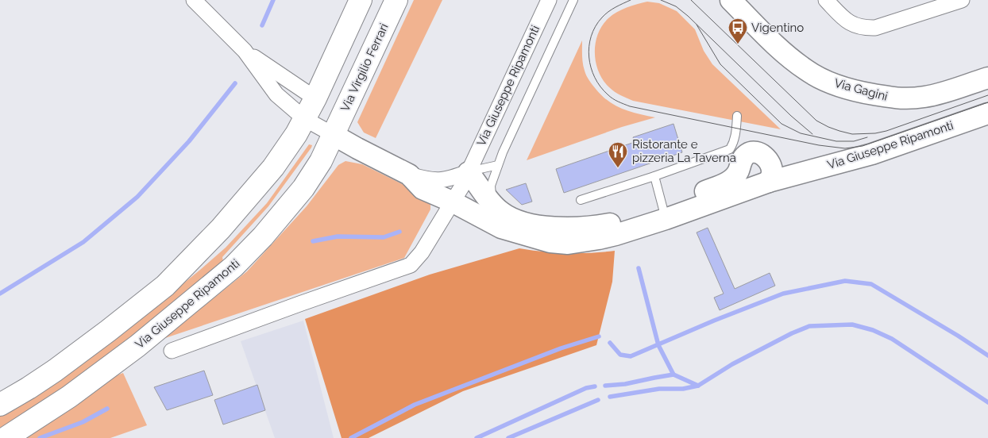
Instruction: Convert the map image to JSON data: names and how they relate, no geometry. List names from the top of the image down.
{
  "streets": {
    "main road": ["Via Virgilio Ferrari", "Via Giuseppe Ripamonti"],
    "street": ["Via Gagini"]
  },
  "crossings": [
    ["Via Virgilio Ferrari", "Via Giuseppe Ripamonti"]
  ],
  "places": {
    "bus stop": ["Vigentino"],
    "restaurant": ["Ristorante e pizzeria La Taverna"]
  }
}
